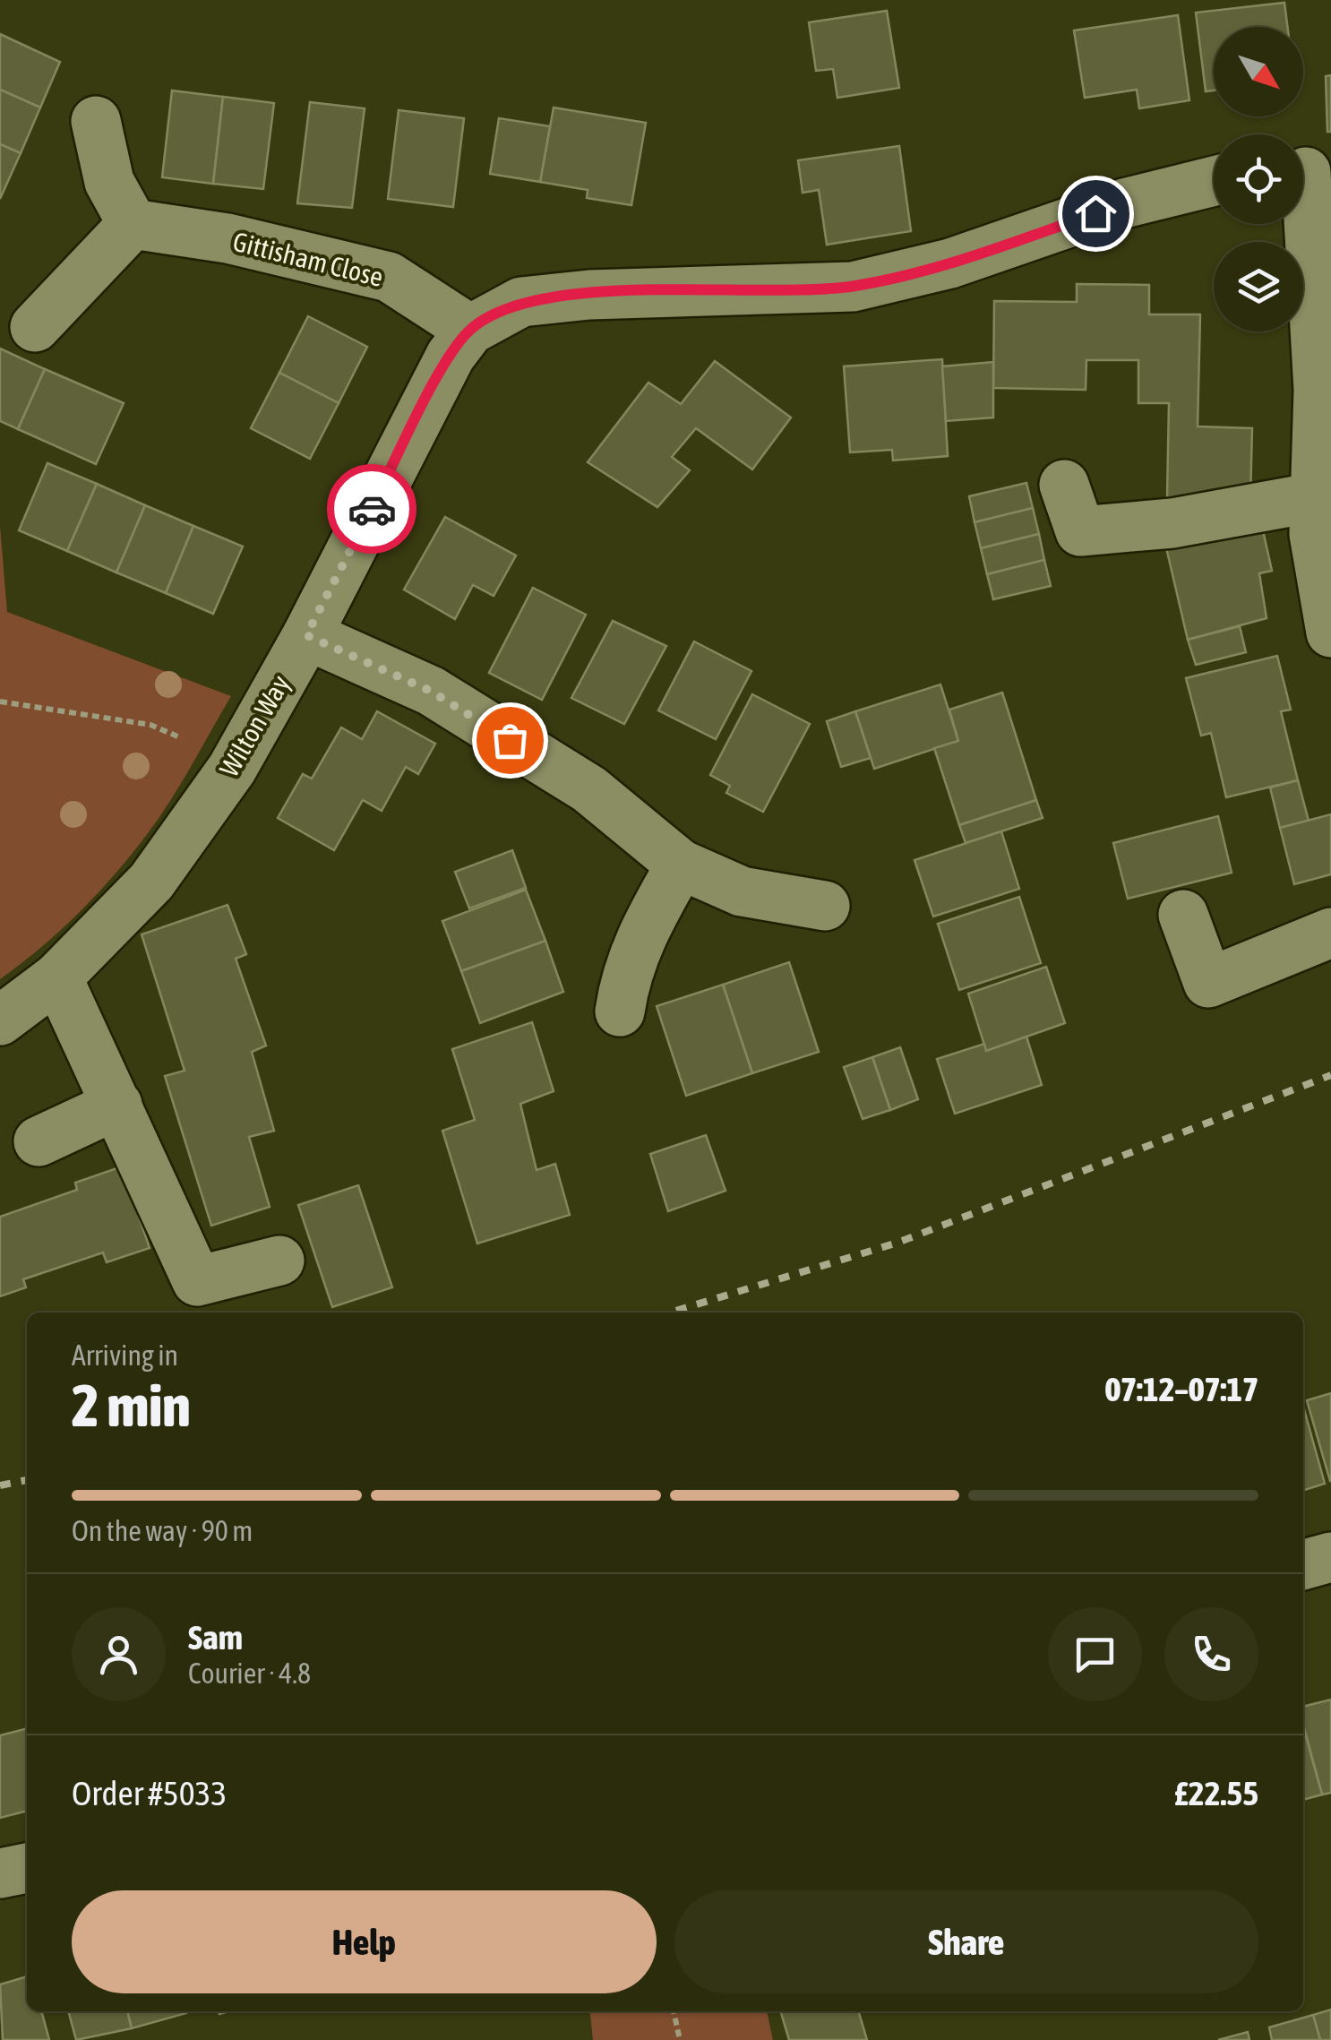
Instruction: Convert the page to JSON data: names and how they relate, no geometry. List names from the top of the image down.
{
  "streets": {
    "street": ["Gittisham Close", "Wilton Way"]
  },
  "crossings": [
    ["Gittisham Close", "Wilton Way"]
  ],
  "north": "bottom right",
  "page": {
    "heading": ["2 min", "Arriving in", "07:12–07:17"],
    "panel": [
      "Sam",
      "Courier · 4.8",
      "Order #5033",
      "£22.55"
    ],
    "bar": "On the way · 90 m",
    "buttons": ["Help", "Share"]
  }
}
